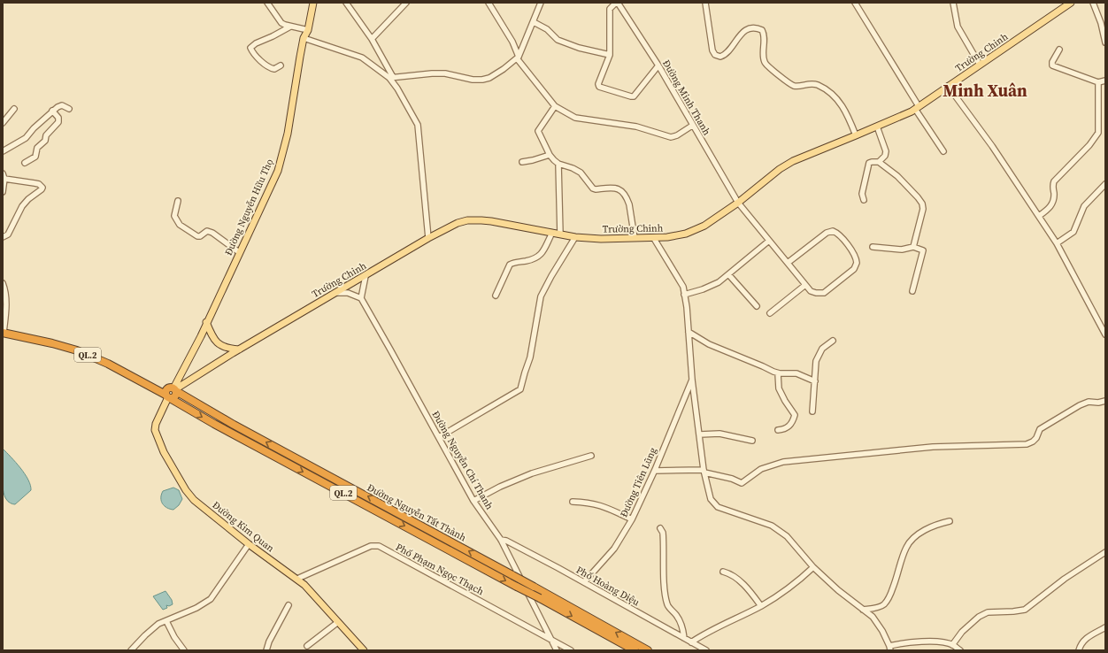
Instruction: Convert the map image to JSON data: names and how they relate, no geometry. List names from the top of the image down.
{
  "streets": {
    "highway": ["QL.2", "Đường Nguyễn Tất Thành"],
    "main road": ["Trường Chinh", "Đường Nguyễn Hữu Thọ", "Đường Kim Quan"],
    "street": [
      "Đường Minh Thanh",
      "Đường Nguyễn Chí Thanh",
      "Đường Tiên Lũng",
      "Phố Phạm Ngọc Thạch",
      "Phố Hoàng Diệu"
    ]
  },
  "crossings": [
    ["Trường Chinh", "Đường Minh Thanh"],
    ["Trường Chinh", "Đường Nguyễn Hữu Thọ"],
    ["Trường Chinh", "Đường Nguyễn Tất Thành"],
    ["Đường Nguyễn Hữu Thọ", "Đường Nguyễn Tất Thành"],
    ["QL.2", "Đường Nguyễn Tất Thành"],
    ["QL.2", "Đường Kim Quan"],
    ["Đường Nguyễn Chí Thanh", "Phố Phạm Ngọc Thạch"],
    ["Đường Nguyễn Chí Thanh", "Phố Hoàng Diệu"],
    ["Đường Tiên Lũng", "Phố Hoàng Diệu"],
    ["Đường Nguyễn Tất Thành", "Đường Kim Quan"],
    ["Đường Kim Quan", "Phố Phạm Ngọc Thạch"]
  ],
  "districts": ["Minh Xuân"]
}
